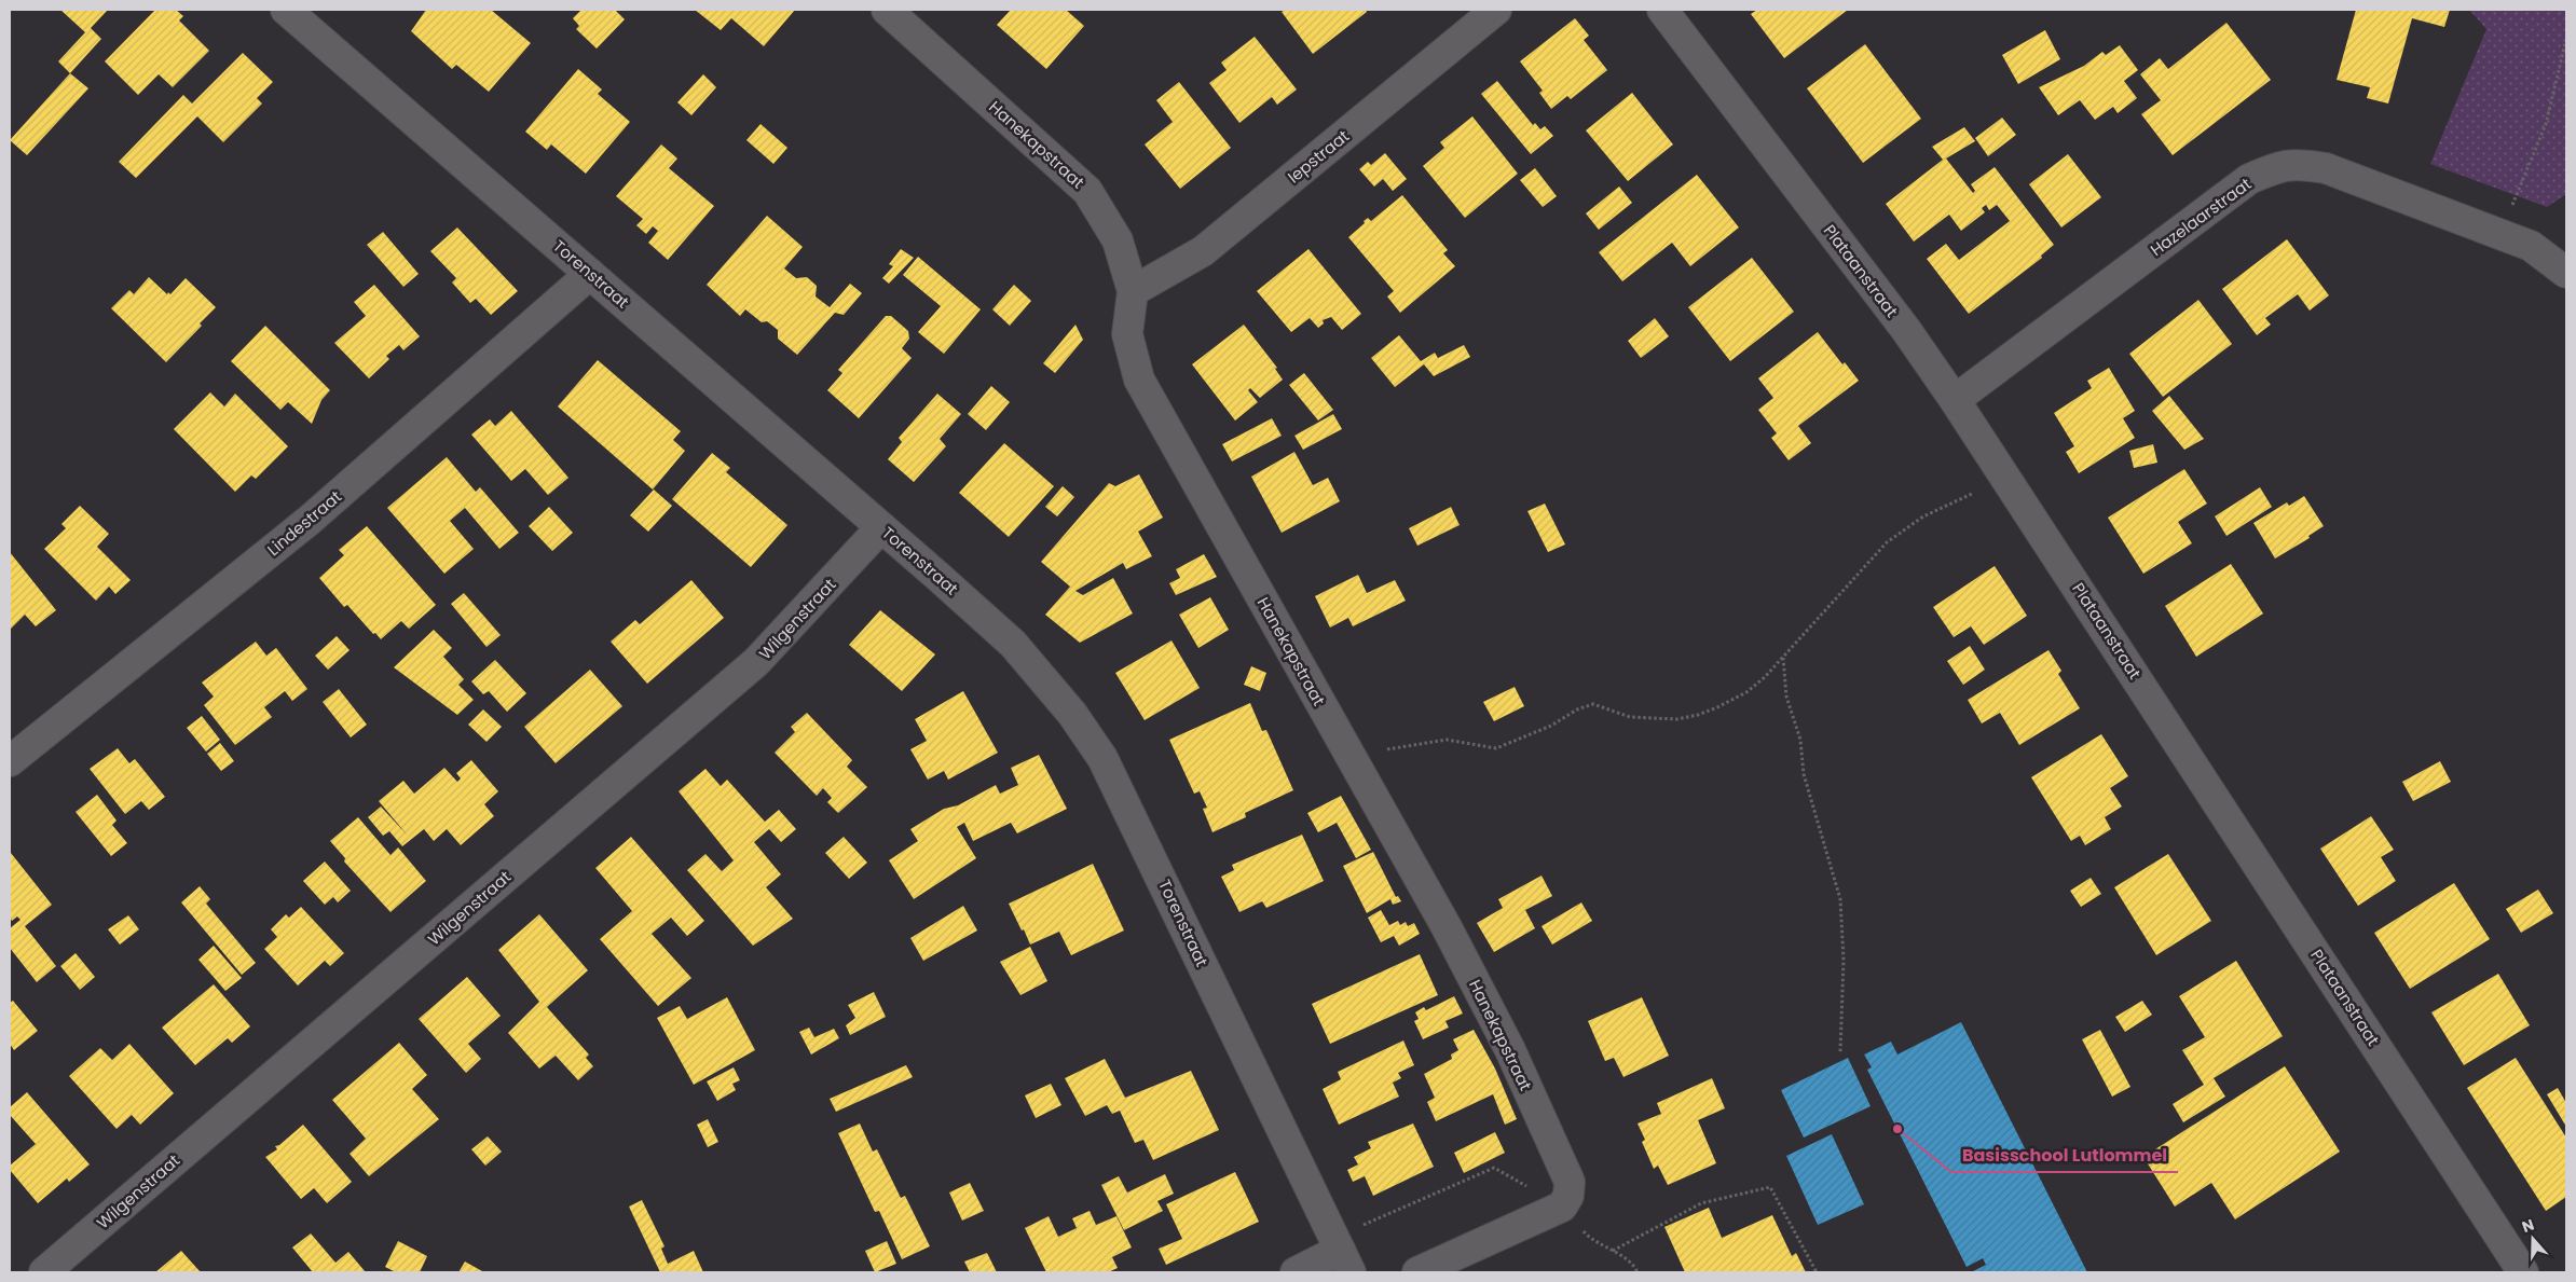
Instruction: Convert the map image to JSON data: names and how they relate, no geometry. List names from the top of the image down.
{
  "streets": {
    "street": [
      "Hanekapstraat",
      "Iepstraat",
      "Hazelaarstraat",
      "Plataanstraat",
      "Torenstraat",
      "Lindestraat",
      "Wilgenstraat"
    ]
  },
  "crossings": [
    ["Hanekapstraat", "Iepstraat"],
    ["Hazelaarstraat", "Plataanstraat"],
    ["Torenstraat", "Lindestraat"],
    ["Torenstraat", "Wilgenstraat"]
  ],
  "places": ["Basisschool Lutlommel"],
  "north": "top"
}
